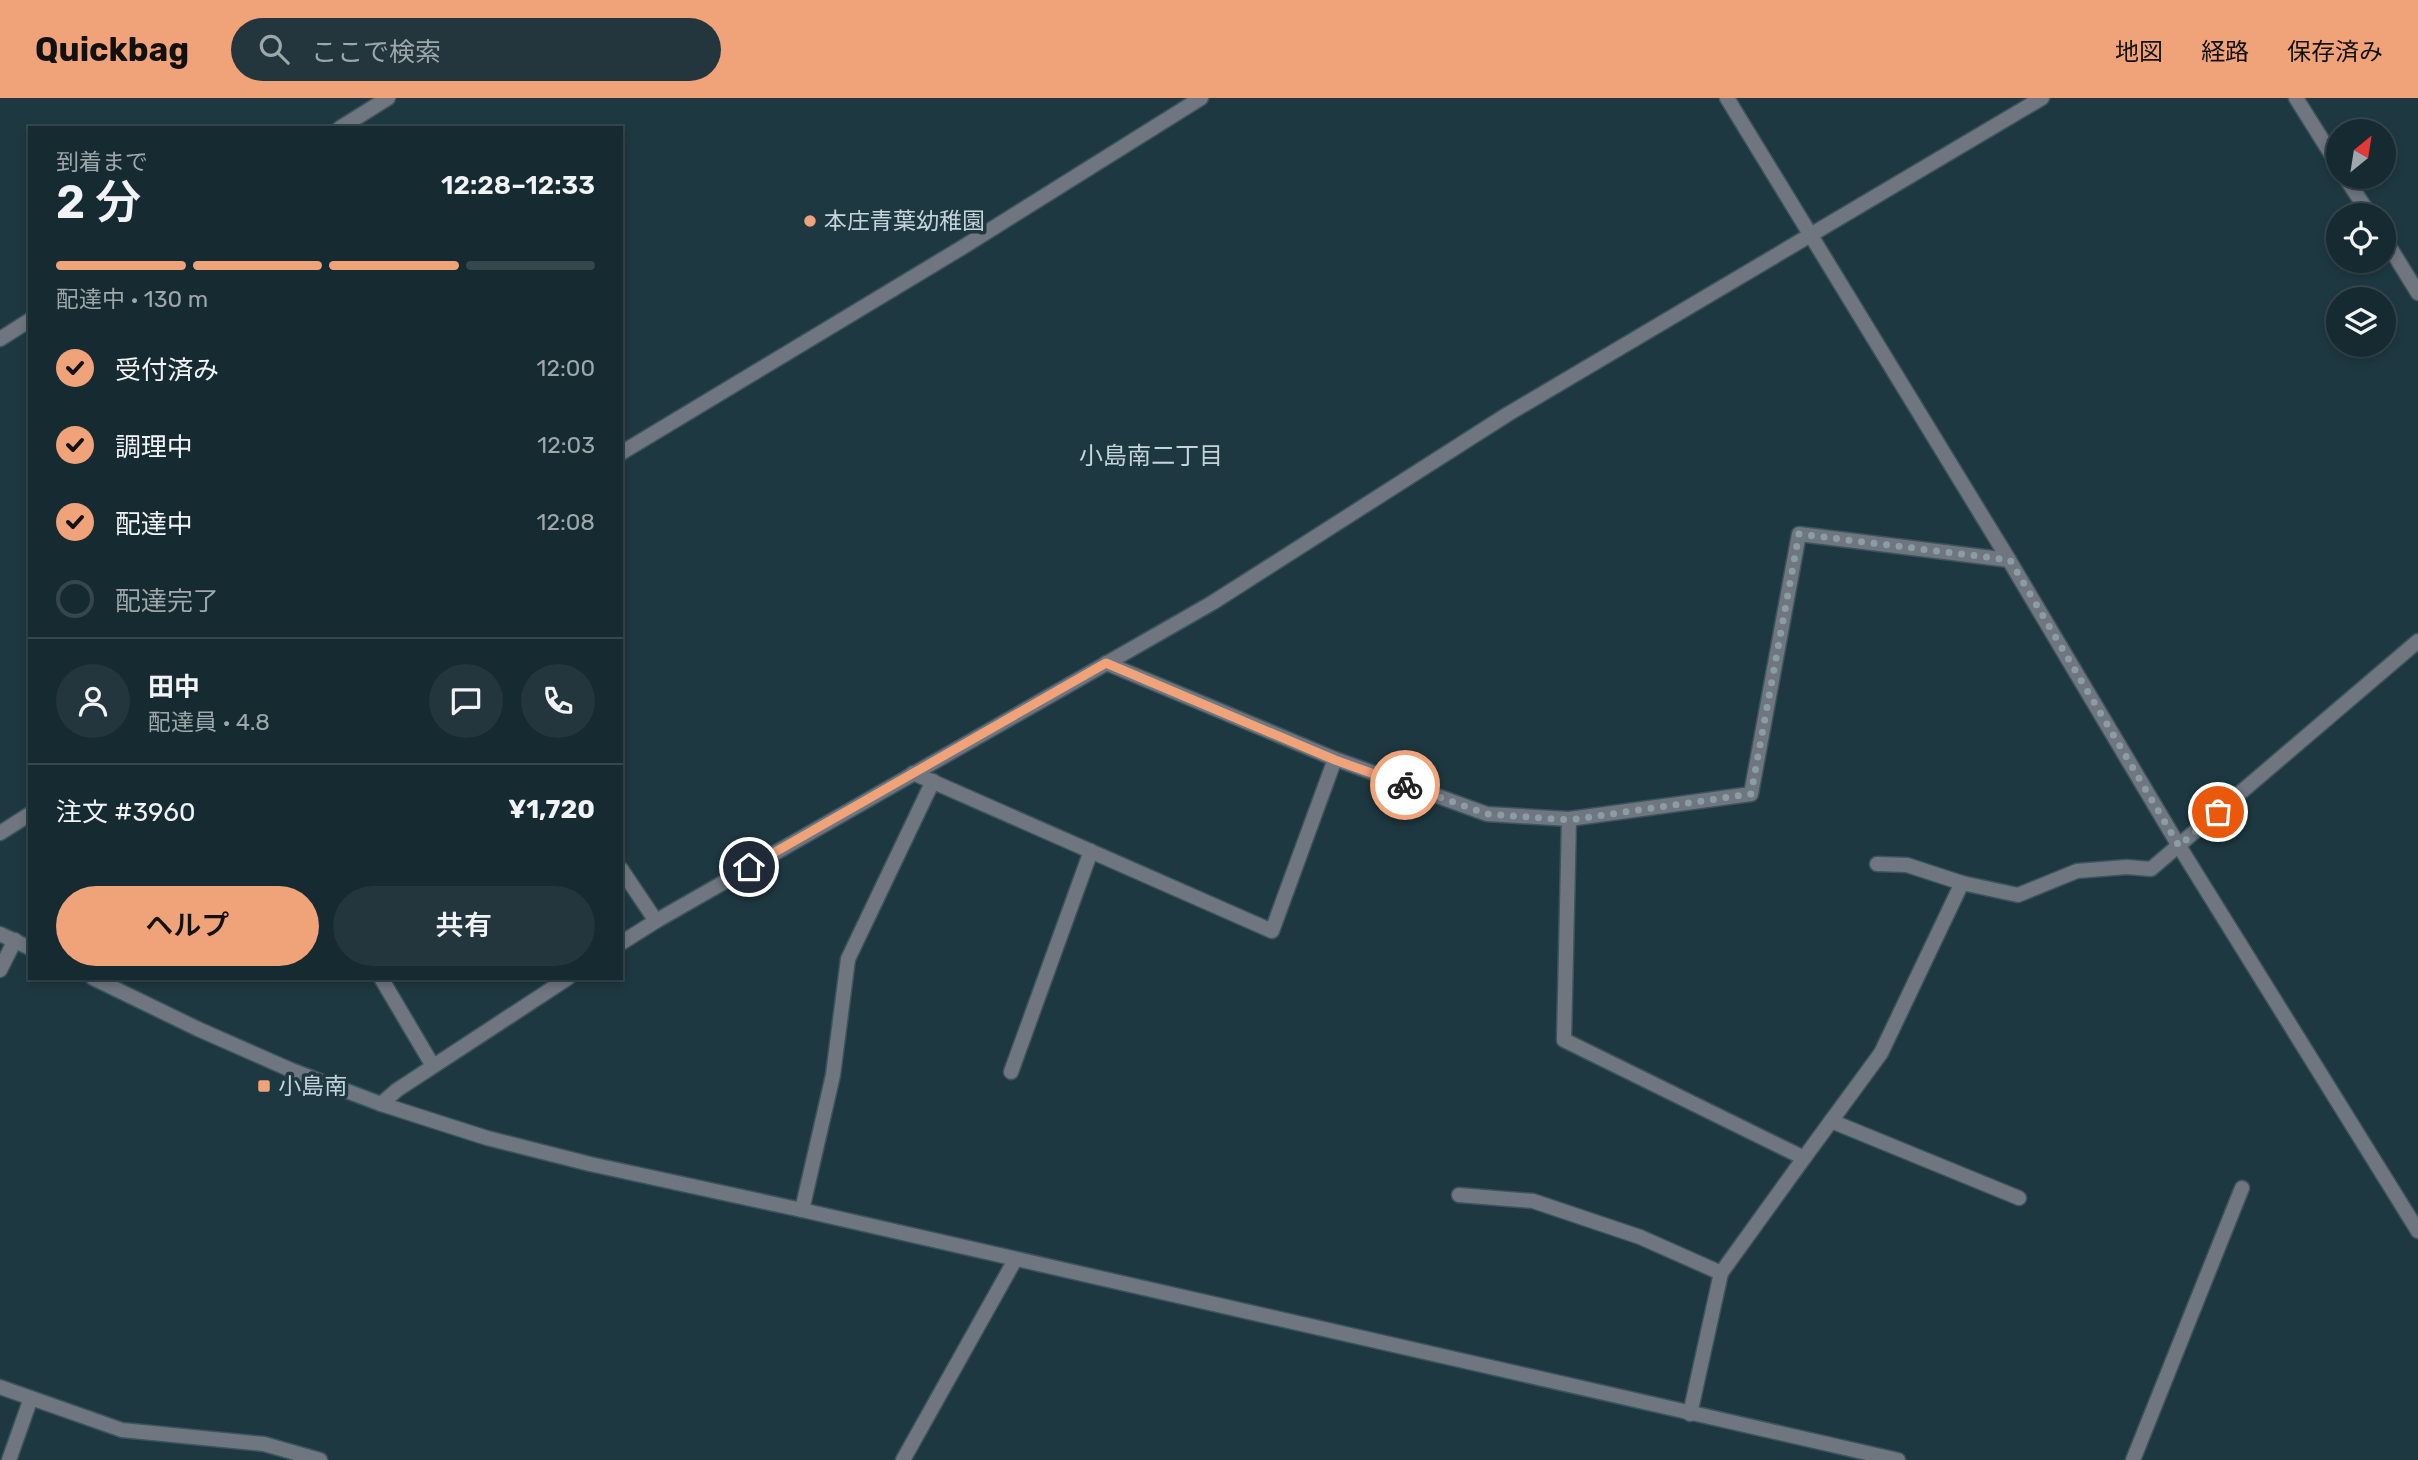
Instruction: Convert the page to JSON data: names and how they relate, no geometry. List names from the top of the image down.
{
  "districts": ["小島南二丁目"],
  "places": {
    "other": ["本庄青葉幼稚園"],
    "transit": ["小島南"]
  },
  "north": "top right",
  "page": {
    "header": "Quickbag",
    "search": "ここで検索",
    "nav": ["地図", "経路", "保存済み"],
    "heading": ["2 分", "到着まで", "12:28–12:33"],
    "panel": [
      "田中",
      "配達員 · 4.8",
      "注文 #3960",
      "¥1,720"
    ],
    "bar": "配達中 · 130 m",
    "list": [
      ["受付済み", "12:00"],
      ["調理中", "12:03"],
      ["配達中", "12:08"],
      "配達完了"
    ],
    "buttons": ["ヘルプ", "共有"]
  }
}
